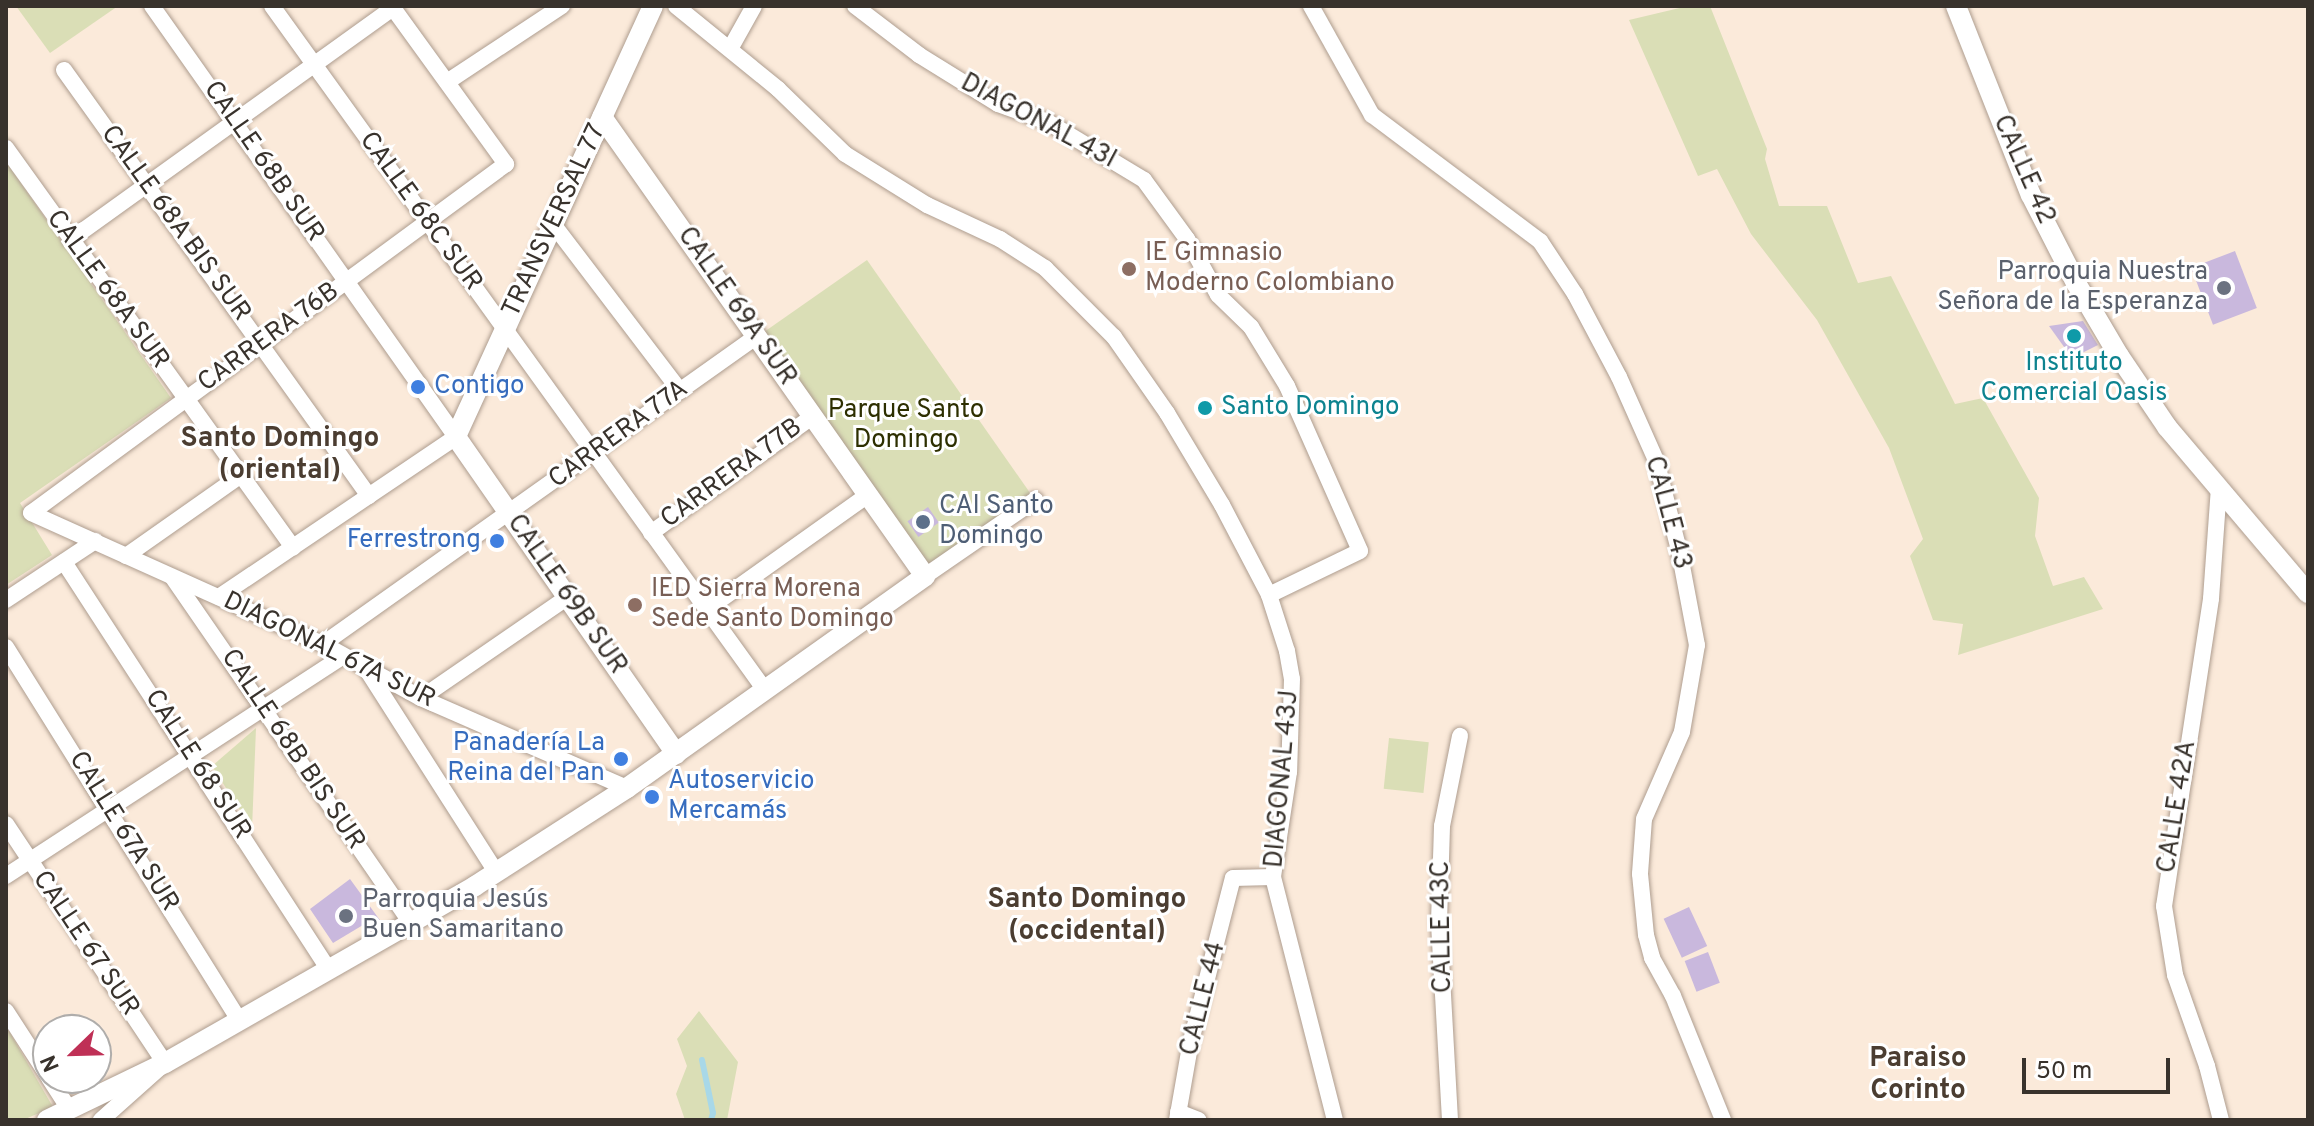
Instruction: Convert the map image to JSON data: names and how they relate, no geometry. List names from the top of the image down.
{
  "streets": {
    "street": [
      "DIAGONAL 43I",
      "CALLE 68B SUR",
      "CALLE 42",
      "CALLE 68C SUR",
      "TRANSVERSAL 77",
      "CALLE 68A BIS SUR",
      "CALLE 68A SUR",
      "CALLE 69A SUR",
      "CARRERA 76B",
      "CARRERA 77A",
      "CARRERA 77B",
      "CALLE 43",
      "CALLE 69B SUR",
      "DIAGONAL 67A SUR",
      "CALLE 68B BIS SUR",
      "CALLE 68 SUR",
      "DIAGONAL 43J",
      "CALLE 42A",
      "CALLE 67A SUR",
      "CALLE 43C",
      "CALLE 67 SUR",
      "CALLE 44"
    ]
  },
  "crossings": [
    ["DIAGONAL 43I", "DIAGONAL 43J"],
    ["CALLE 68B SUR", "TRANSVERSAL 77"],
    ["CALLE 68B SUR", "CARRERA 76B"],
    ["CALLE 68B SUR", "CALLE 69B SUR"],
    ["CALLE 42", "CALLE 42A"],
    ["CALLE 68C SUR", "TRANSVERSAL 77"],
    ["CALLE 68C SUR", "CARRERA 76B"],
    ["CALLE 68C SUR", "CARRERA 77A"],
    ["CALLE 68C SUR", "CARRERA 77B"],
    ["TRANSVERSAL 77", "CALLE 69A SUR"],
    ["TRANSVERSAL 77", "CALLE 69B SUR"],
    ["CALLE 68A BIS SUR", "CARRERA 76B"],
    ["CALLE 68A SUR", "CARRERA 76B"],
    ["CALLE 69A SUR", "CARRERA 77A"],
    ["CALLE 69A SUR", "CARRERA 77B"],
    ["CARRERA 76B", "DIAGONAL 67A SUR"],
    ["CARRERA 77A", "CALLE 69B SUR"],
    ["CARRERA 77A", "DIAGONAL 67A SUR"],
    ["DIAGONAL 67A SUR", "CALLE 68B BIS SUR"],
    ["DIAGONAL 43J", "CALLE 44"]
  ],
  "districts": ["Santo Domingo (oriental)", "Santo Domingo (occidental)", "Paraiso Corinto"],
  "parks": ["Parque Santo Domingo"],
  "places": [
    "IE Gimnasio Moderno Colombiano",
    "Parroquia Nuestra Señora de la Esperanza",
    "Instituto Comercial Oasis",
    "Contigo",
    "Santo Domingo",
    "CAI Santo Domingo",
    "Ferrestrong",
    "IED Sierra Morena Sede Santo Domingo",
    "Panadería La Reina del Pan",
    "Autoservicio Mercamás",
    "Parroquia Jesús Buen Samaritano"
  ],
  "scale_bar": "50 m",
  "north": "bottom left"
}
